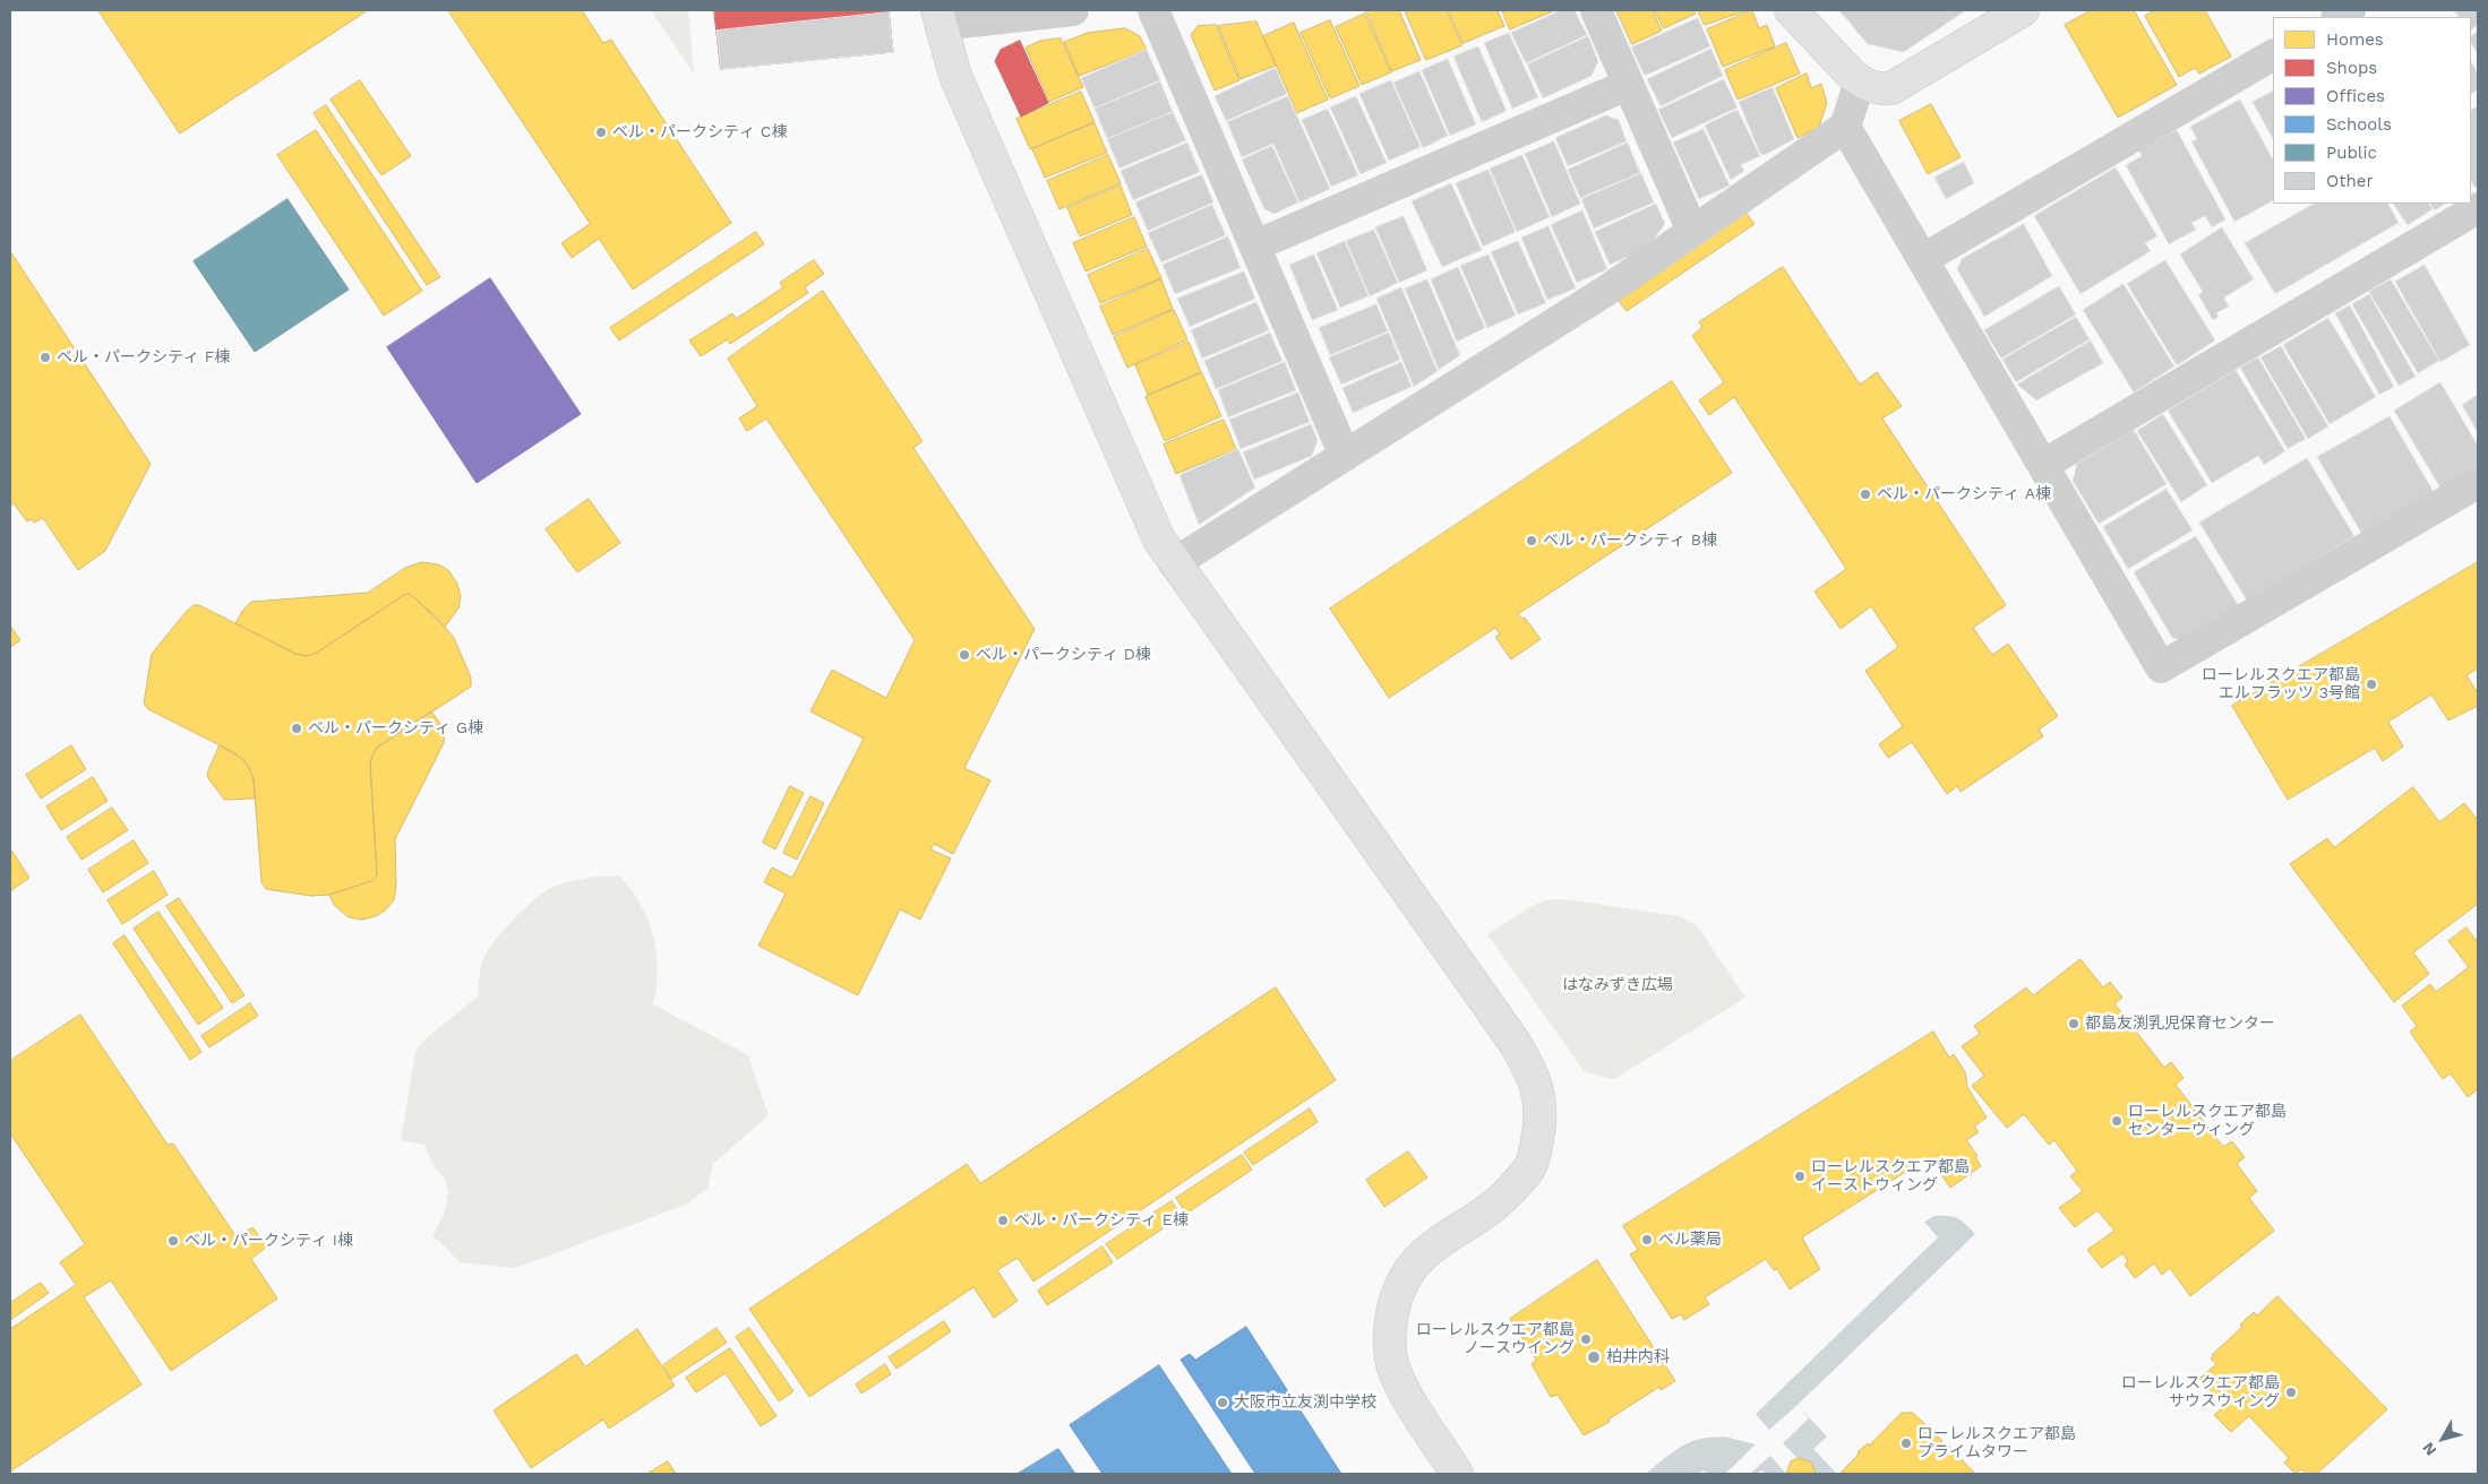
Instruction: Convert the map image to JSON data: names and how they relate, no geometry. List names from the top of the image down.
{
  "parks": ["はなみずき広場"],
  "places": [
    "ベル・パークシティ C棟",
    "ベル・パークシティ F棟",
    "ベル・パークシティ A棟",
    "ベル・パークシティ B棟",
    "ベル・パークシティ D棟",
    "ローレルスクエア都島 エルフラッツ 3号館",
    "ベル・パークシティ G棟",
    "都島友渕乳児保育センター",
    "ローレルスクエア都島 センターウィング",
    "ローレルスクエア都島 イーストウィング",
    "ベル・パークシティ E棟",
    "ベル薬局",
    "ベル・パークシティ I棟",
    "ローレルスクエア都島 ノースウイング",
    "柏井内科",
    "ローレルスクエア都島 サウスウィング",
    "大阪市立友渕中学校",
    "ローレルスクエア都島 プライムタワー"
  ],
  "legend": [
    "Homes",
    "Shops",
    "Offices",
    "Schools",
    "Public",
    "Other"
  ],
  "north": "bottom left"
}
